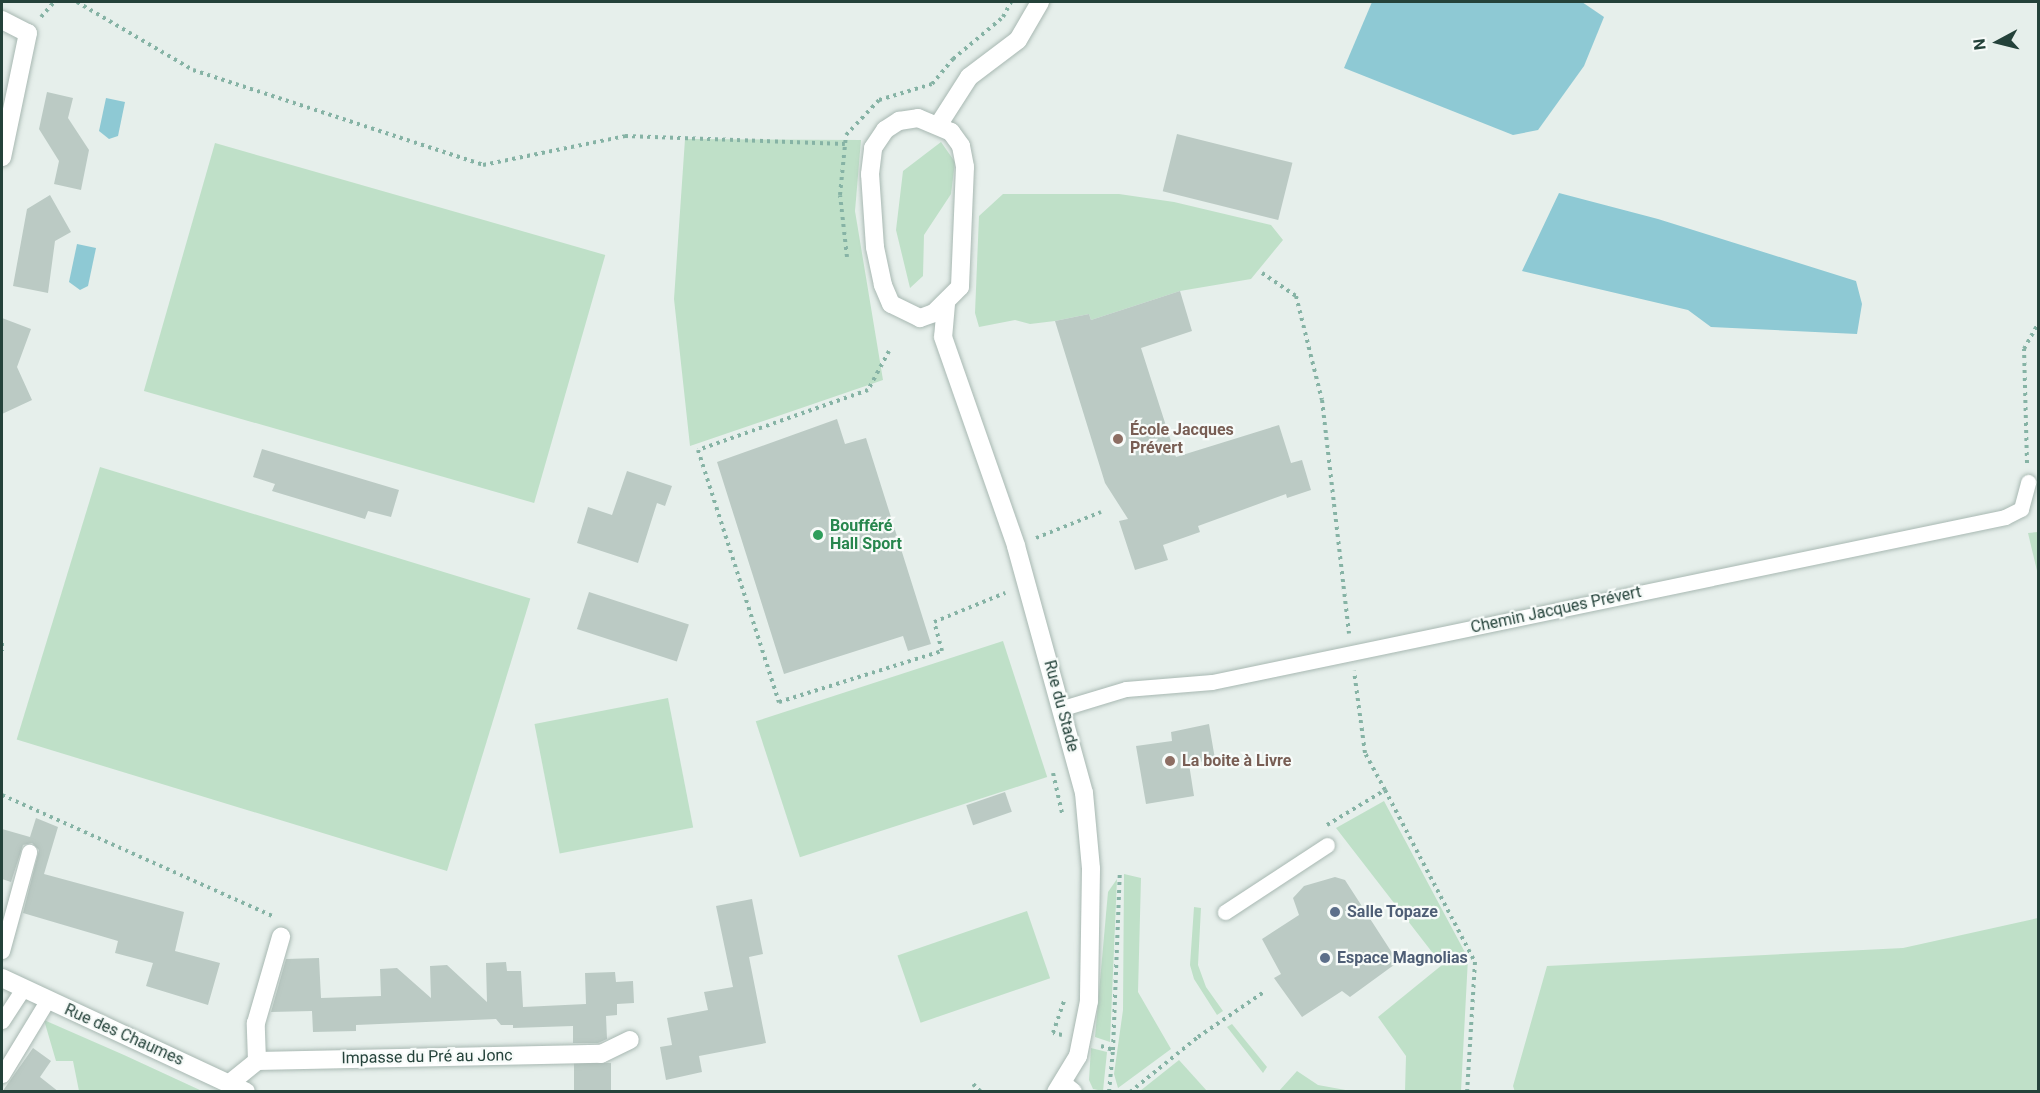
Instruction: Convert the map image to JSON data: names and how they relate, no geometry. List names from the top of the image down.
{
  "streets": {
    "street": ["Rue du Stade", "Rue des Chaumes", "Impasse du Pré au Jonc"],
    "lane": ["Chemin Jacques Prévert"]
  },
  "crossings": [
    ["Chemin Jacques Prévert", "Rue du Stade"]
  ],
  "places": [
    "École Jacques Prévert",
    "Boufféré Hall Sport",
    "La boite à Livre",
    "Salle Topaze",
    "Espace Magnolias"
  ],
  "north": "left"
}
